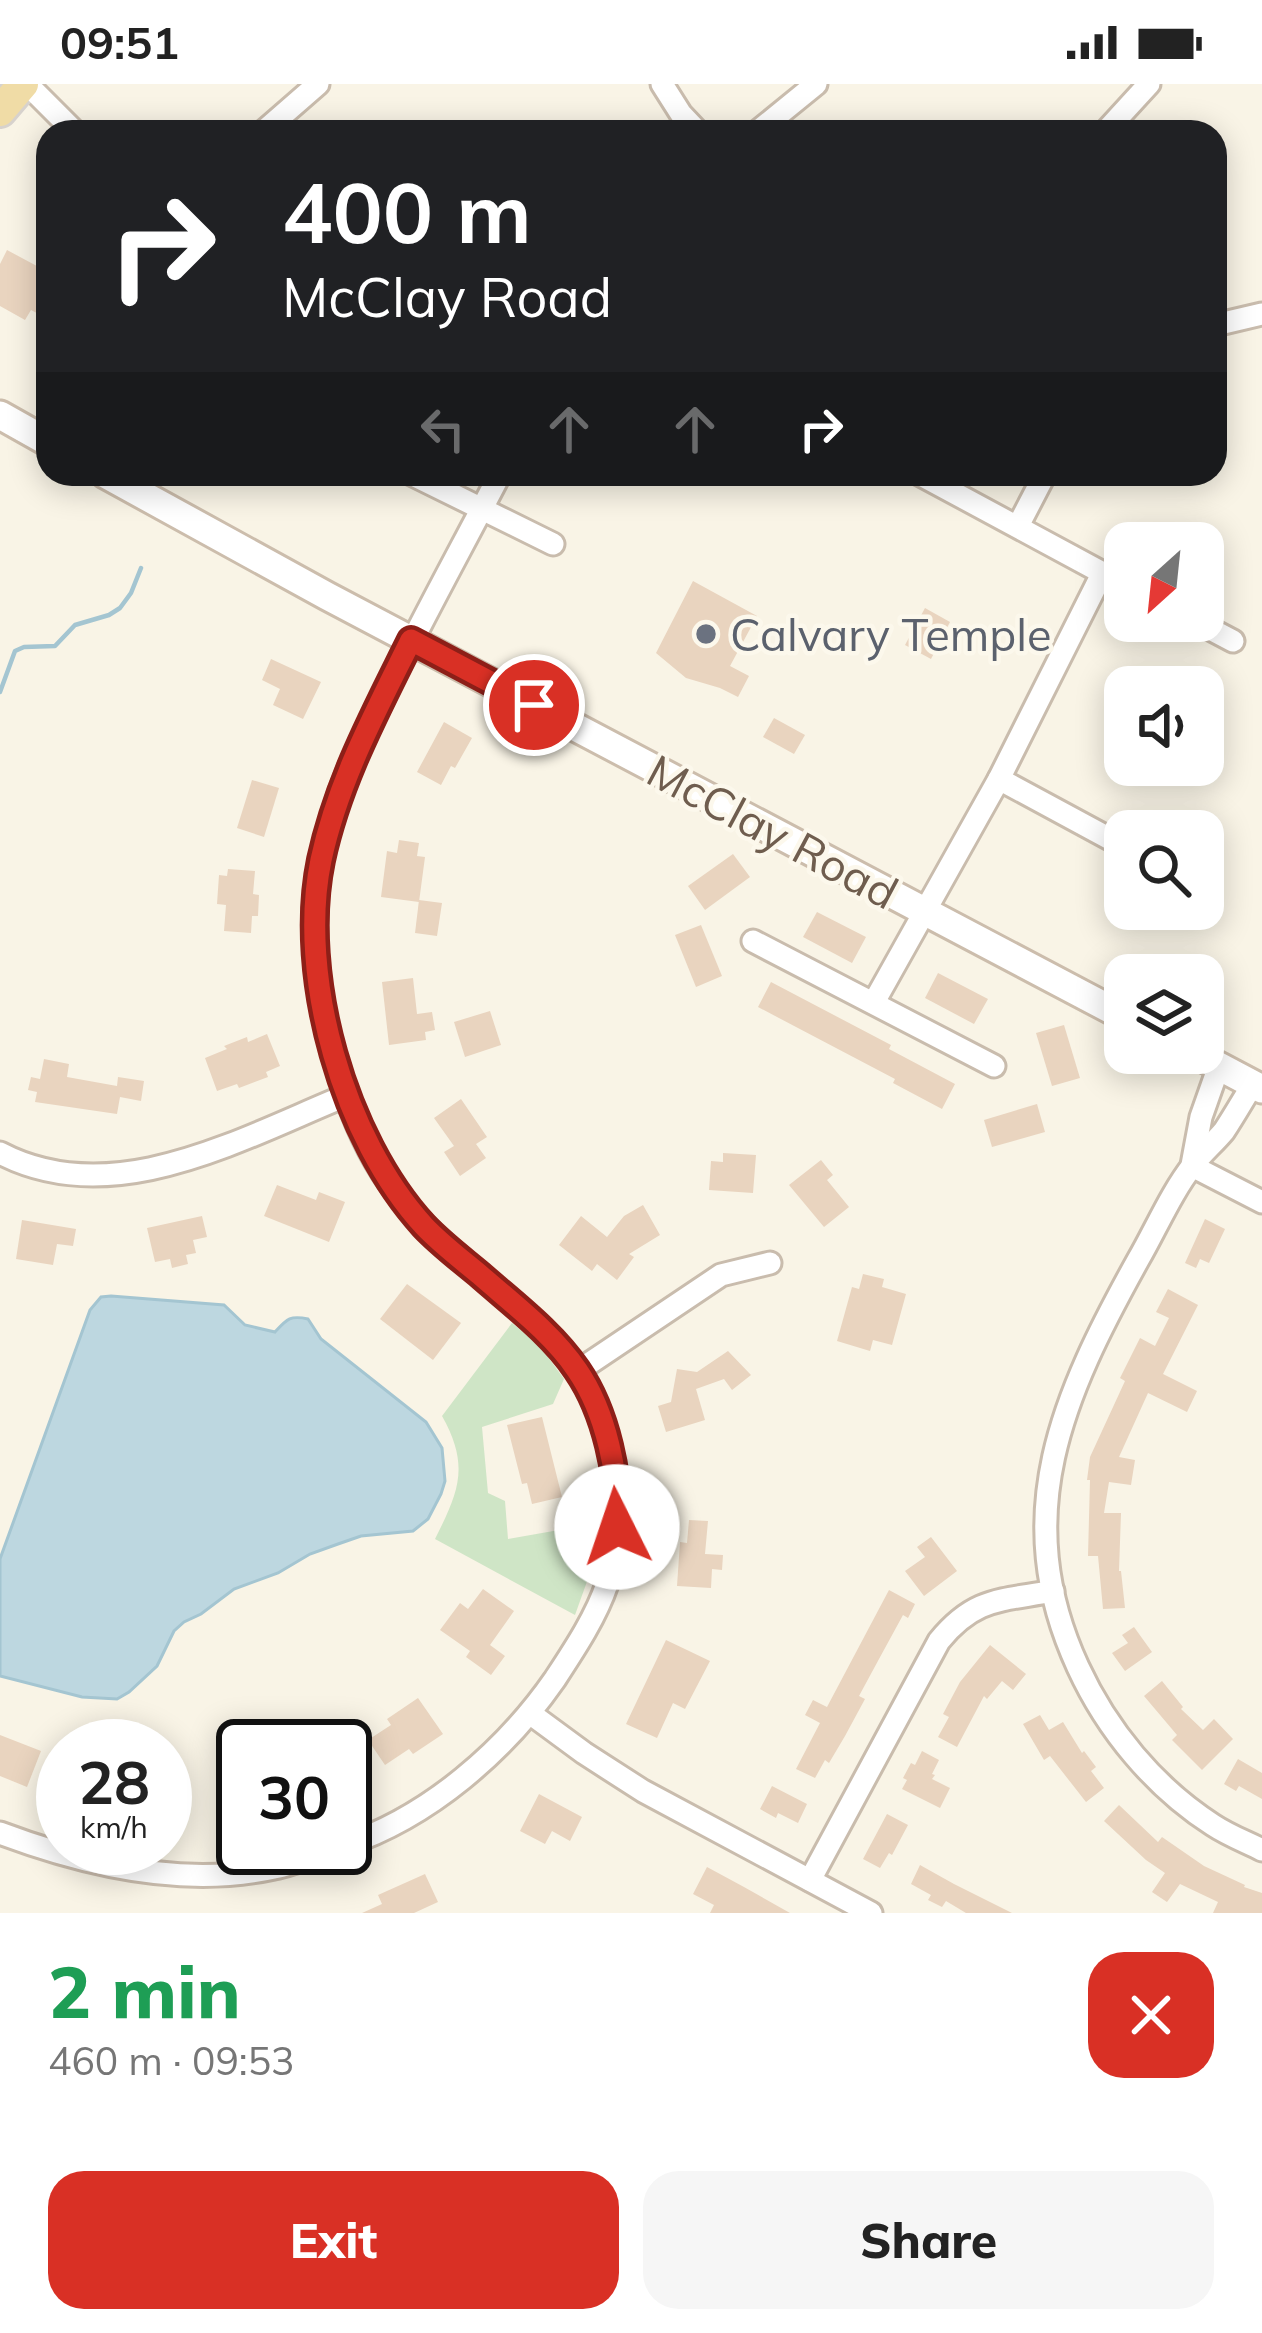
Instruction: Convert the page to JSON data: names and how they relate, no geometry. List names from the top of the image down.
{
  "streets": {
    "main road": ["McClay Road"]
  },
  "places": ["Calvary Temple"],
  "north": "bottom left",
  "page": {
    "status": "09:51",
    "turn": ["400 m", "McClay Road"],
    "speed": "28 km/h",
    "limit": "30",
    "heading": ["2 min", "460 m · 09:53"],
    "buttons": ["Exit", "Share"]
  }
}
